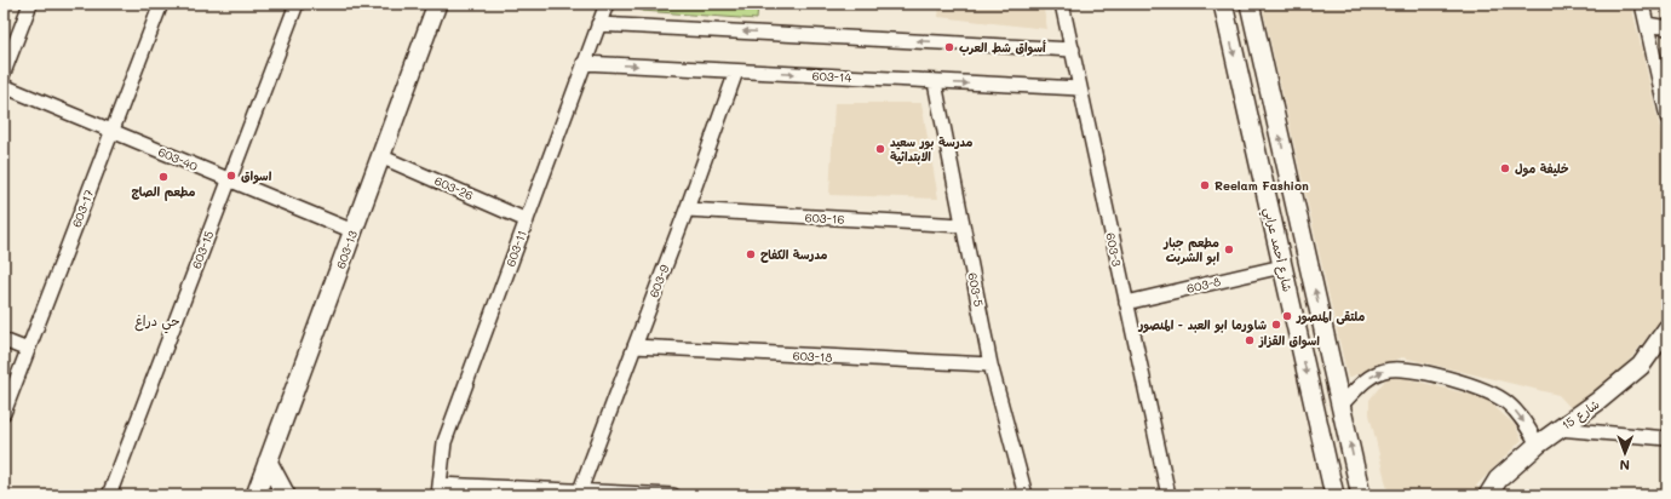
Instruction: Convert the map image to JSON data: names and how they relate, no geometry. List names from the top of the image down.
{
  "streets": {
    "main road": ["603-13", "شارع أحمد عرابي", "شارع 15"],
    "street": [
      "603-14",
      "603-40",
      "603-26",
      "603-17",
      "603-16",
      "603-11",
      "603-15",
      "603-3",
      "603-9",
      "603-8",
      "603-5",
      "603-18"
    ]
  },
  "crossings": [
    ["603-14", "603-11"],
    ["603-14", "603-3"],
    ["603-14", "603-9"],
    ["603-14", "603-5"],
    ["603-40", "603-17"],
    ["603-40", "603-15"],
    ["603-40", "603-13"],
    ["603-26", "603-11"],
    ["603-26", "603-13"],
    ["603-16", "603-9"],
    ["603-16", "603-5"],
    ["603-3", "603-8"],
    ["شارع أحمد عرابي", "603-8"],
    ["603-9", "603-18"],
    ["603-5", "603-18"]
  ],
  "districts": ["حي دراغ"],
  "places": [
    "أسواق شط العرب",
    "مدرسة بور سعيد الابتدائية",
    "خليفة مول",
    "اسواق",
    "مطعم الصاج",
    "Reelam Fashion",
    "مطعم جبار ابو الشربت",
    "مدرسة الكفاح",
    "ملتقى المنصور",
    "شاورما ابو العبد - المنصور",
    "اسواق القزاز"
  ],
  "north": "bottom"
}
